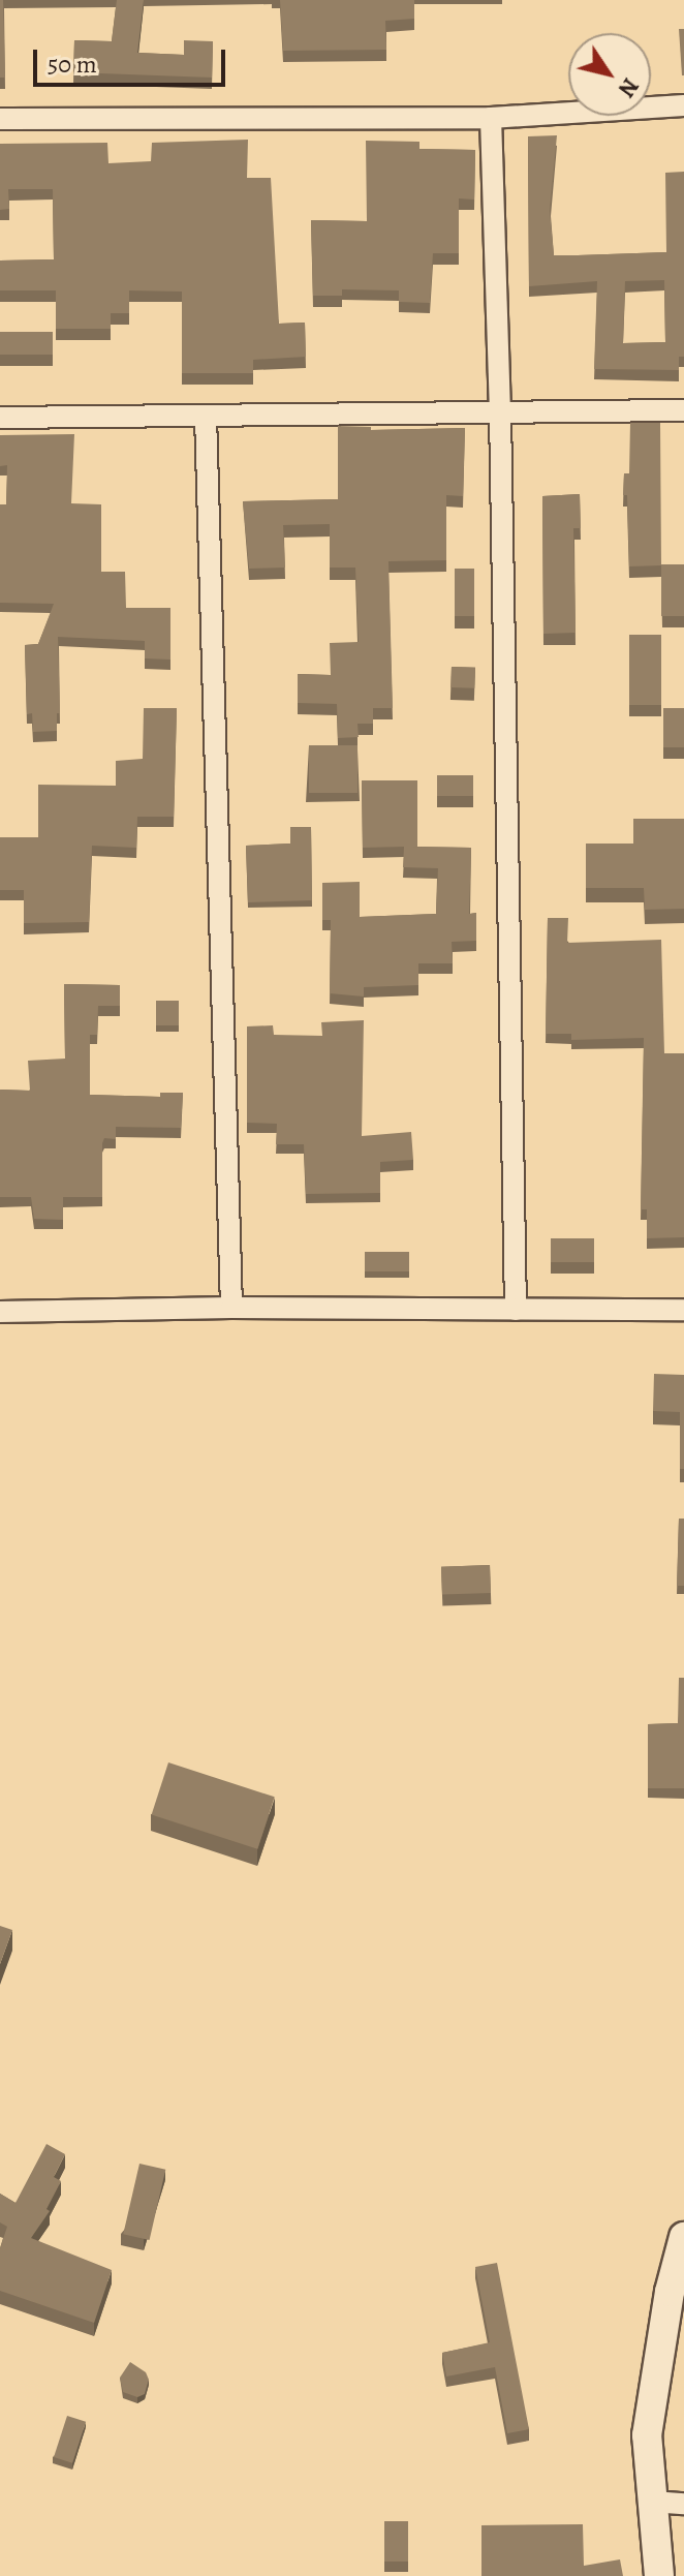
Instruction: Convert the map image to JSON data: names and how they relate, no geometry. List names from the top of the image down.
{
  "scale_bar": "50 m",
  "north": "bottom right"
}
